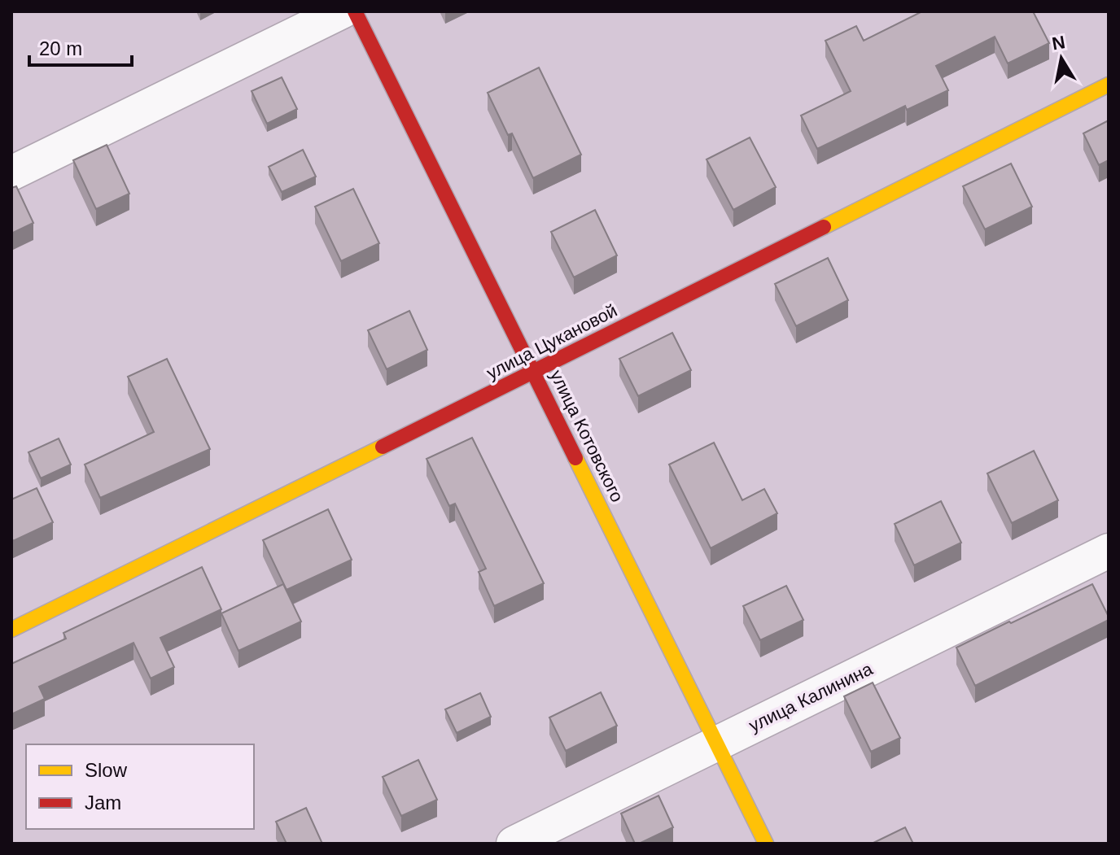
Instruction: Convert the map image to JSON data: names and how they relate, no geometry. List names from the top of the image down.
{
  "streets": {
    "street": ["улица Цукановой", "улица Котовского", "улица Калинина"]
  },
  "crossings": [
    ["улица Цукановой", "улица Котовского"],
    ["улица Котовского", "улица Калинина"]
  ],
  "legend": ["Slow", "Jam"],
  "scale_bar": "20 m",
  "north": "top"
}
